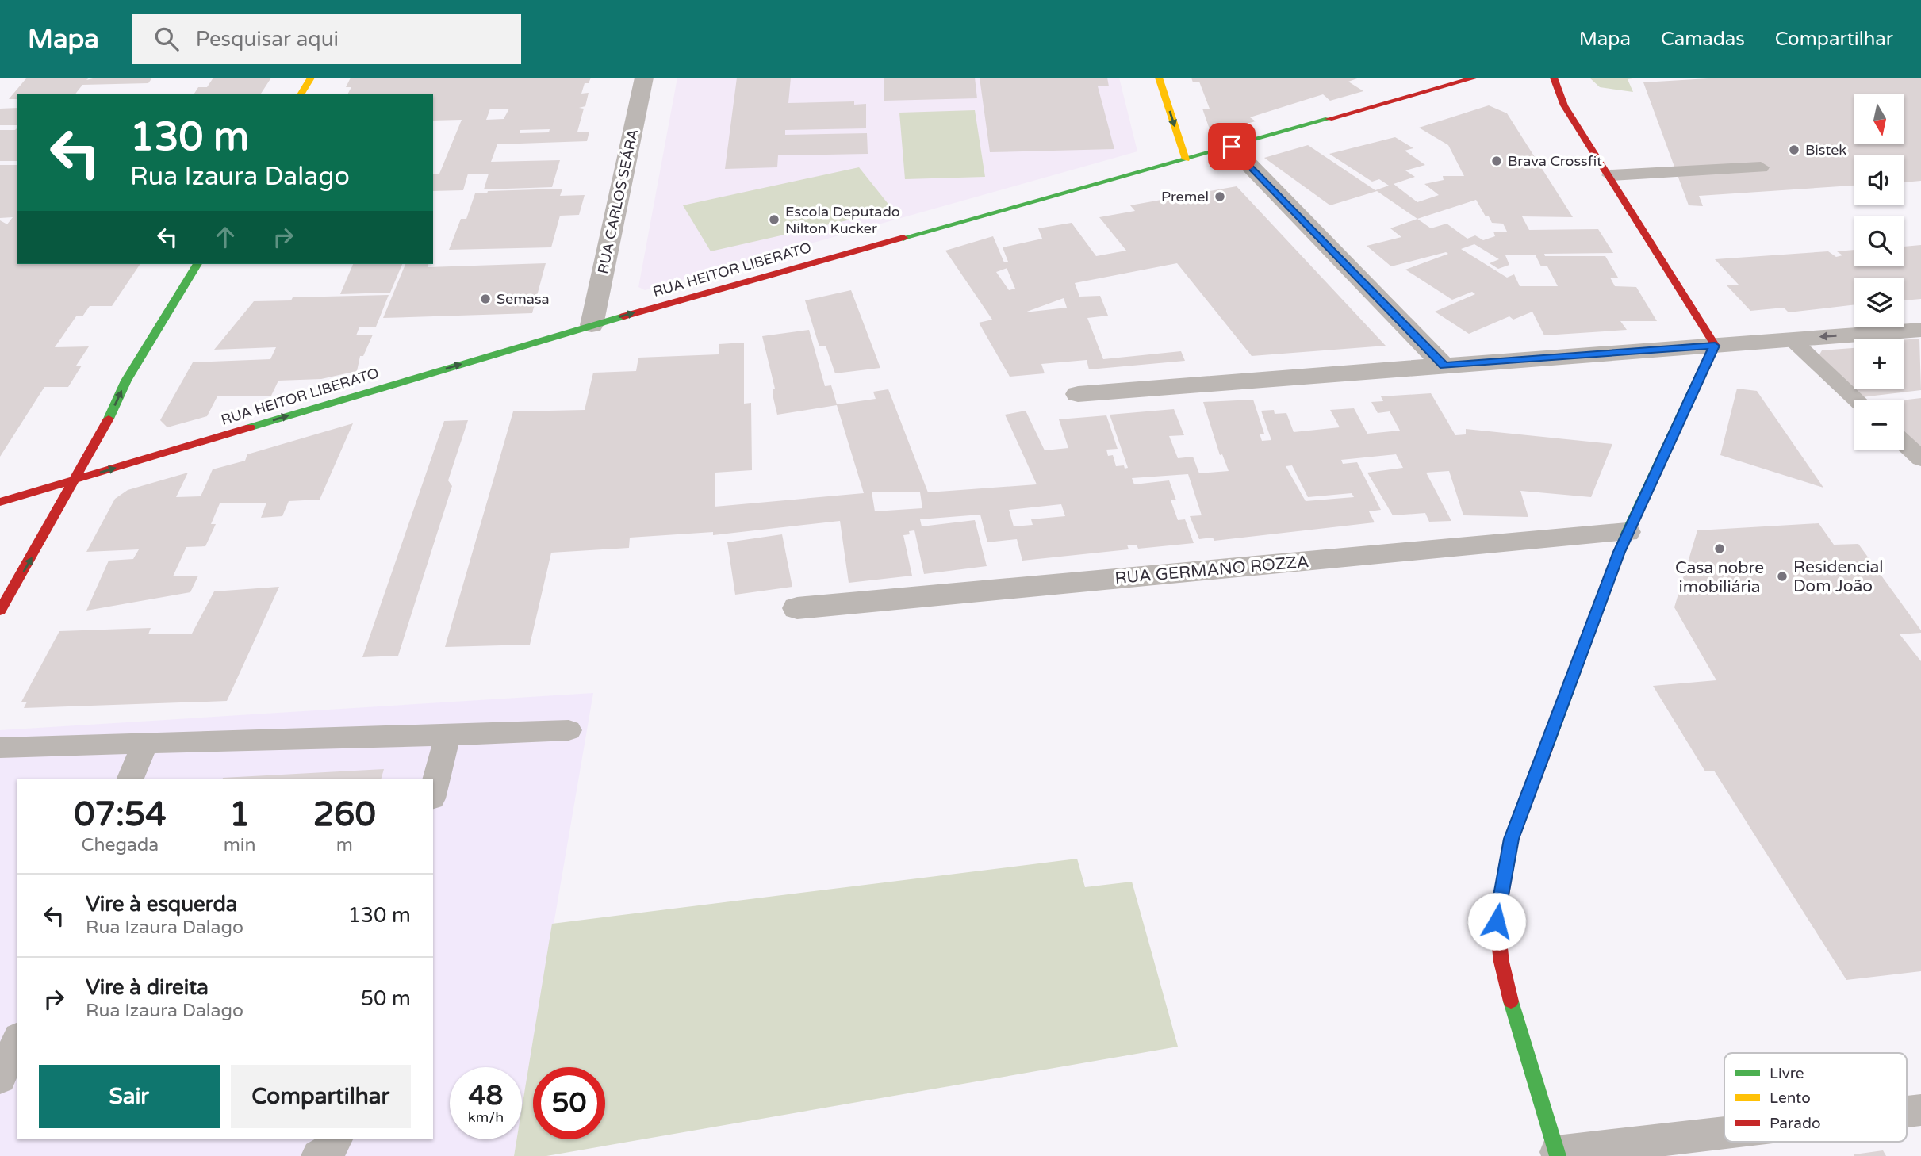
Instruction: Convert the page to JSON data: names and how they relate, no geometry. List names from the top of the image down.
{
  "streets": {
    "main road": ["RUA HEITOR LIBERATO"],
    "street": ["RUA CARLOS SEÁRA", "RUA GERMANO ROZZA"]
  },
  "crossings": [
    ["RUA CARLOS SEÁRA", "RUA HEITOR LIBERATO"]
  ],
  "one_way": ["RUA HEITOR LIBERATO"],
  "places": [
    "Bistek",
    "Brava Crossfit",
    "Premel",
    "Escola Deputado Nilton Kucker",
    "Semasa",
    "Casa nobre imobiliária",
    "Residencial Dom João"
  ],
  "legend": ["Livre", "Lento", "Parado"],
  "north": "bottom",
  "page": {
    "header": "Mapa",
    "search": "Pesquisar aqui",
    "nav": ["Mapa", "Camadas", "Compartilhar"],
    "map_buttons": ["+", "−"],
    "turn": ["130 m", "Rua Izaura Dalago"],
    "eta": [
      "07:54",
      "Chegada",
      "1",
      "min",
      "260",
      "m"
    ],
    "list": [
      {
        "name": "Vire à esquerda",
        "note": "Rua Izaura Dalago",
        "value": "130 m"
      },
      {
        "name": "Vire à direita",
        "note": "Rua Izaura Dalago",
        "value": "50 m"
      }
    ],
    "buttons": ["Sair", "Compartilhar"],
    "speed": "48 km/h",
    "limit": "50"
  }
}
